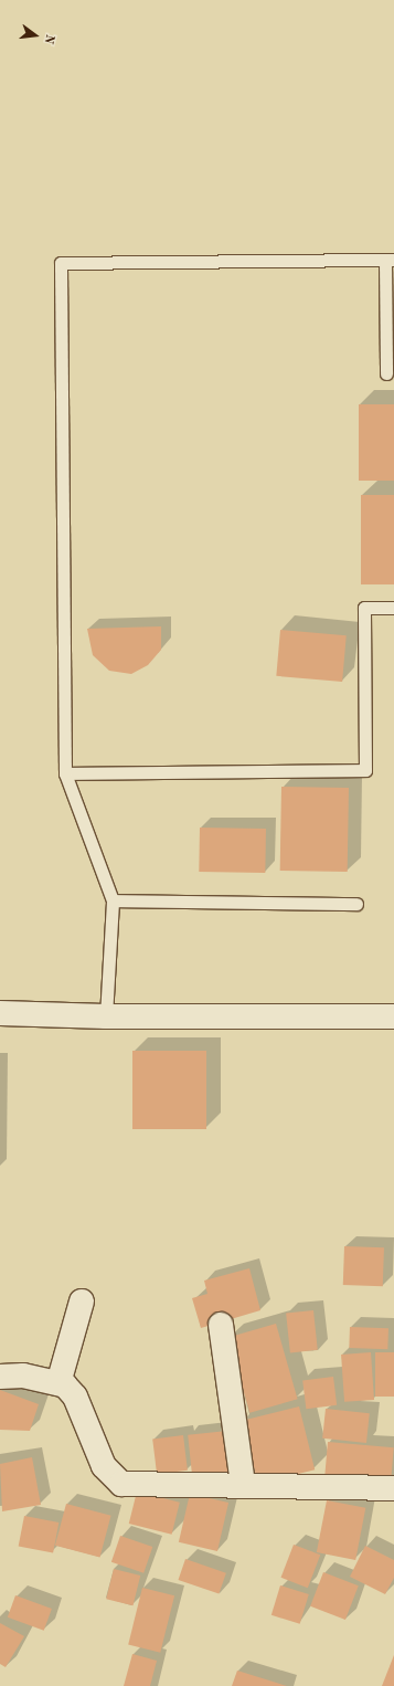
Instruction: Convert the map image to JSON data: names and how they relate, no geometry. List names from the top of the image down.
{
  "north": "right"
}
